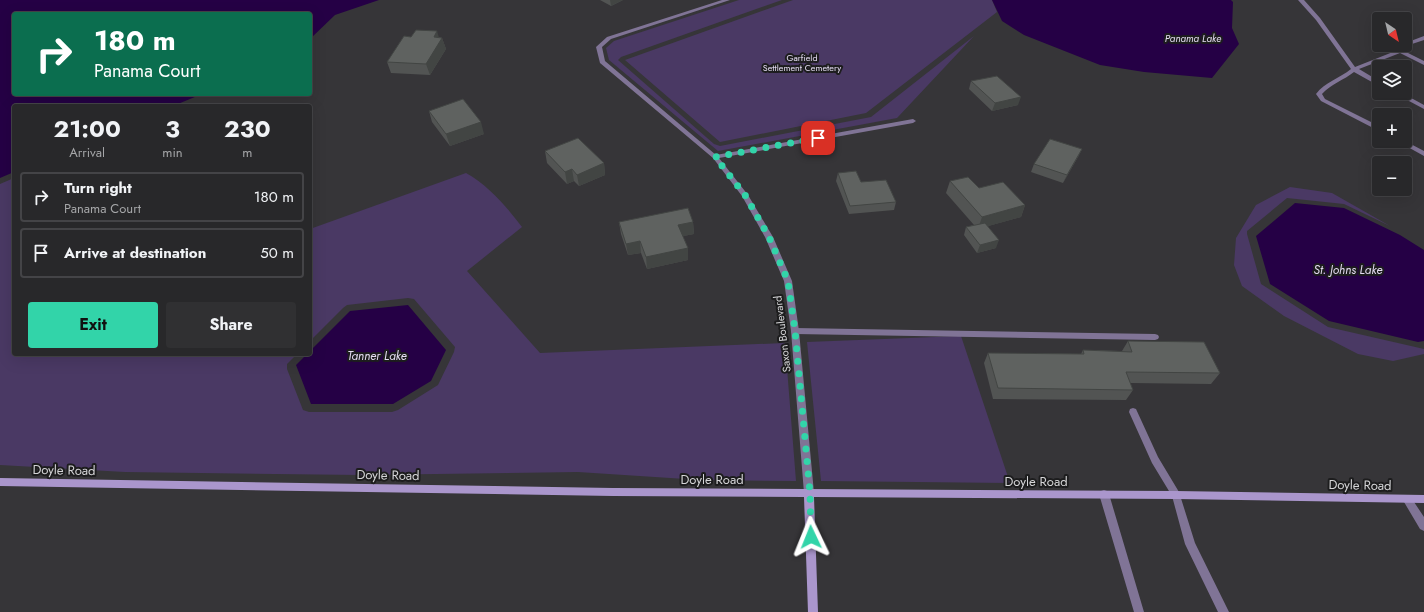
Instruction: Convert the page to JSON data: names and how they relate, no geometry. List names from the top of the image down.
{
  "streets": {
    "main road": ["Saxon Boulevard", "Doyle Road"]
  },
  "crossings": [
    ["Saxon Boulevard", "Doyle Road"]
  ],
  "water": ["Panama Lake", "St. Johns Lake", "Tanner Lake"],
  "parks": ["Garfield Settlement Cemetery"],
  "north": "bottom right",
  "page": {
    "map_buttons": ["+", "−"],
    "turn": ["180 m", "Panama Court"],
    "eta": [
      "21:00",
      "Arrival",
      "3",
      "min",
      "230",
      "m"
    ],
    "list": [
      {
        "name": "Turn right",
        "note": "Panama Court",
        "value": "180 m"
      },
      {
        "name": "Arrive at destination",
        "value": "50 m"
      }
    ],
    "buttons": ["Exit", "Share"]
  }
}
